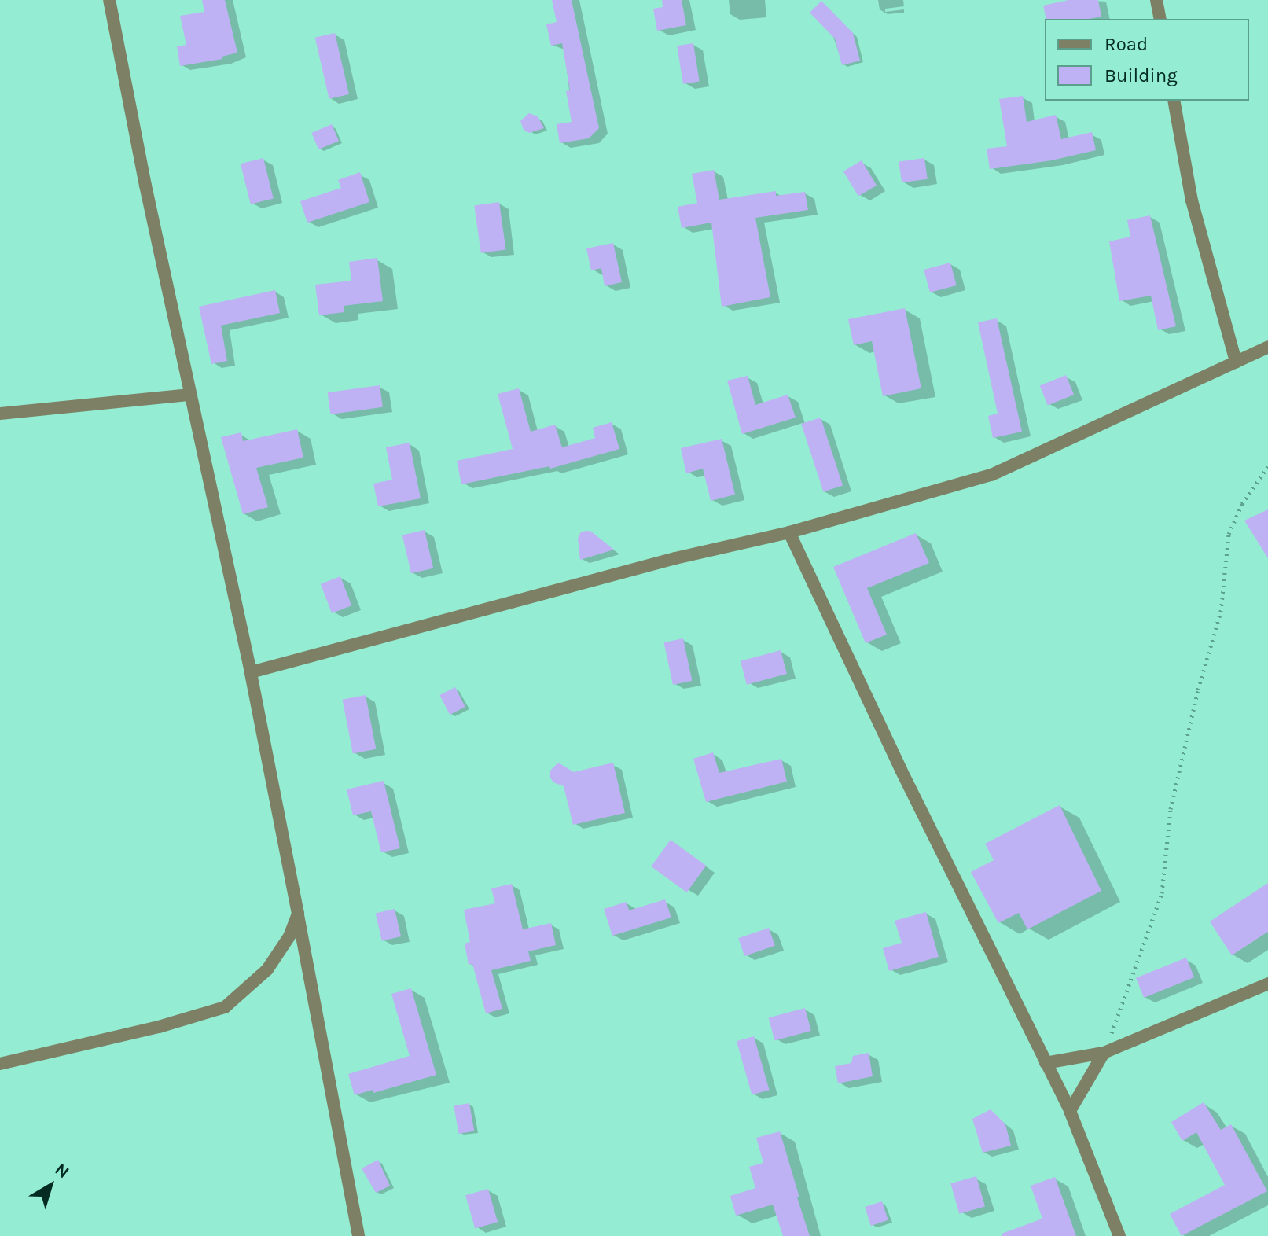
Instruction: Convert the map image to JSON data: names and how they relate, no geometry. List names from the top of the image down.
{
  "legend": ["Road", "Building"],
  "north": "top right"
}
